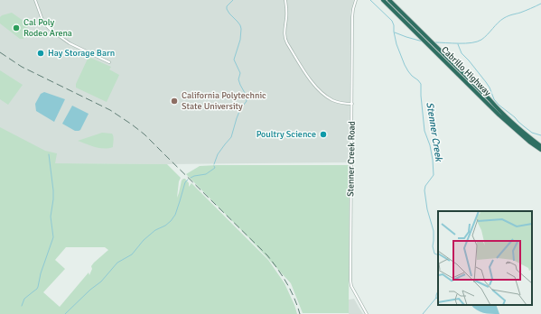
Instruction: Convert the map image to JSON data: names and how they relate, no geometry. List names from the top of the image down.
{
  "streets": {
    "highway": ["Cabrillo Highway"],
    "street": ["Stenner Creek Road"]
  },
  "water": ["Stenner Creek"],
  "places": [
    "Cal Poly Rodeo Arena",
    "Hay Storage Barn",
    "California Polytechnic State University",
    "Poultry Science"
  ]
}
